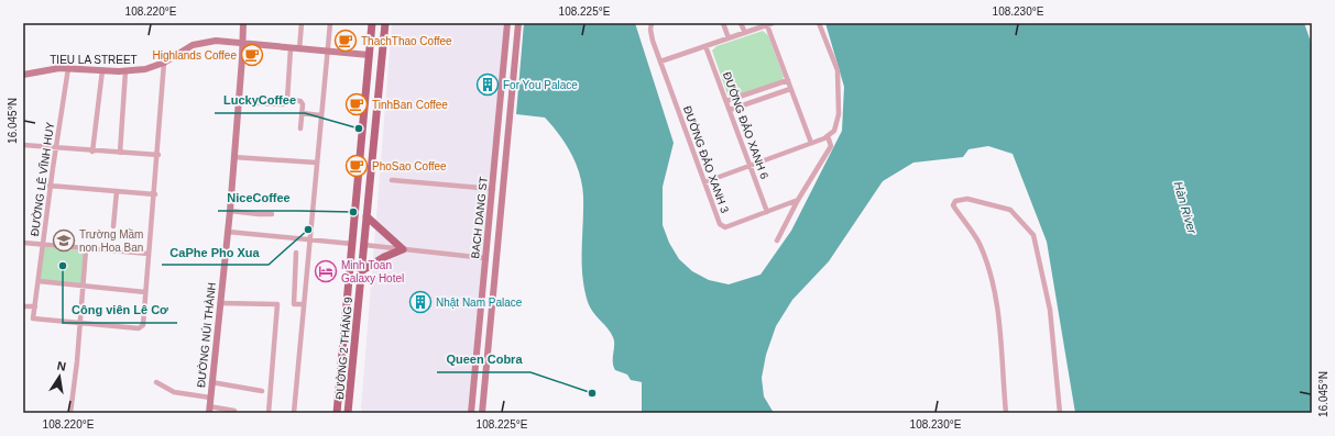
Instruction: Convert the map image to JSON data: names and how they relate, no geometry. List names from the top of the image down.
{
  "streets": {
    "main road": [
      "TIEU LA STREET",
      "BACH DANG ST",
      "ĐƯỜNG NÚI THÀNH",
      "ĐƯỜNG 2 THÁNG 9"
    ],
    "street": ["ĐƯỜNG ĐẢO XANH 6", "ĐƯỜNG ĐẢO XANH 3", "ĐƯỜNG LÊ VĨNH HUY"]
  },
  "crossings": [
    ["TIEU LA STREET", "ĐƯỜNG LÊ VĨNH HUY"],
    ["TIEU LA STREET", "ĐƯỜNG NÚI THÀNH"],
    ["TIEU LA STREET", "ĐƯỜNG 2 THÁNG 9"],
    ["ĐƯỜNG ĐẢO XANH 6", "ĐƯỜNG ĐẢO XANH 3"]
  ],
  "water": ["Hàn River"],
  "places": {
    "cafe": [
      "ThachThao Coffee",
      "Highlands Coffee",
      "TinhBan Coffee",
      "PhoSao Coffee"
    ],
    "building": ["For You Palace", "Nhật Nam Palace"],
    "other": [
      "LuckyCoffee",
      "NiceCoffee",
      "CaPhe Pho Xua",
      "Công viên Lê Cơ",
      "Queen Cobra"
    ],
    "school or university": ["Trường Mầm non Hoa Ban"],
    "hotel": ["Minh Toan Galaxy Hotel"]
  },
  "north": "top",
  "coordinates": [
    "108.220°E",
    "108.225°E",
    "108.230°E",
    "16.045°N"
  ]
}
